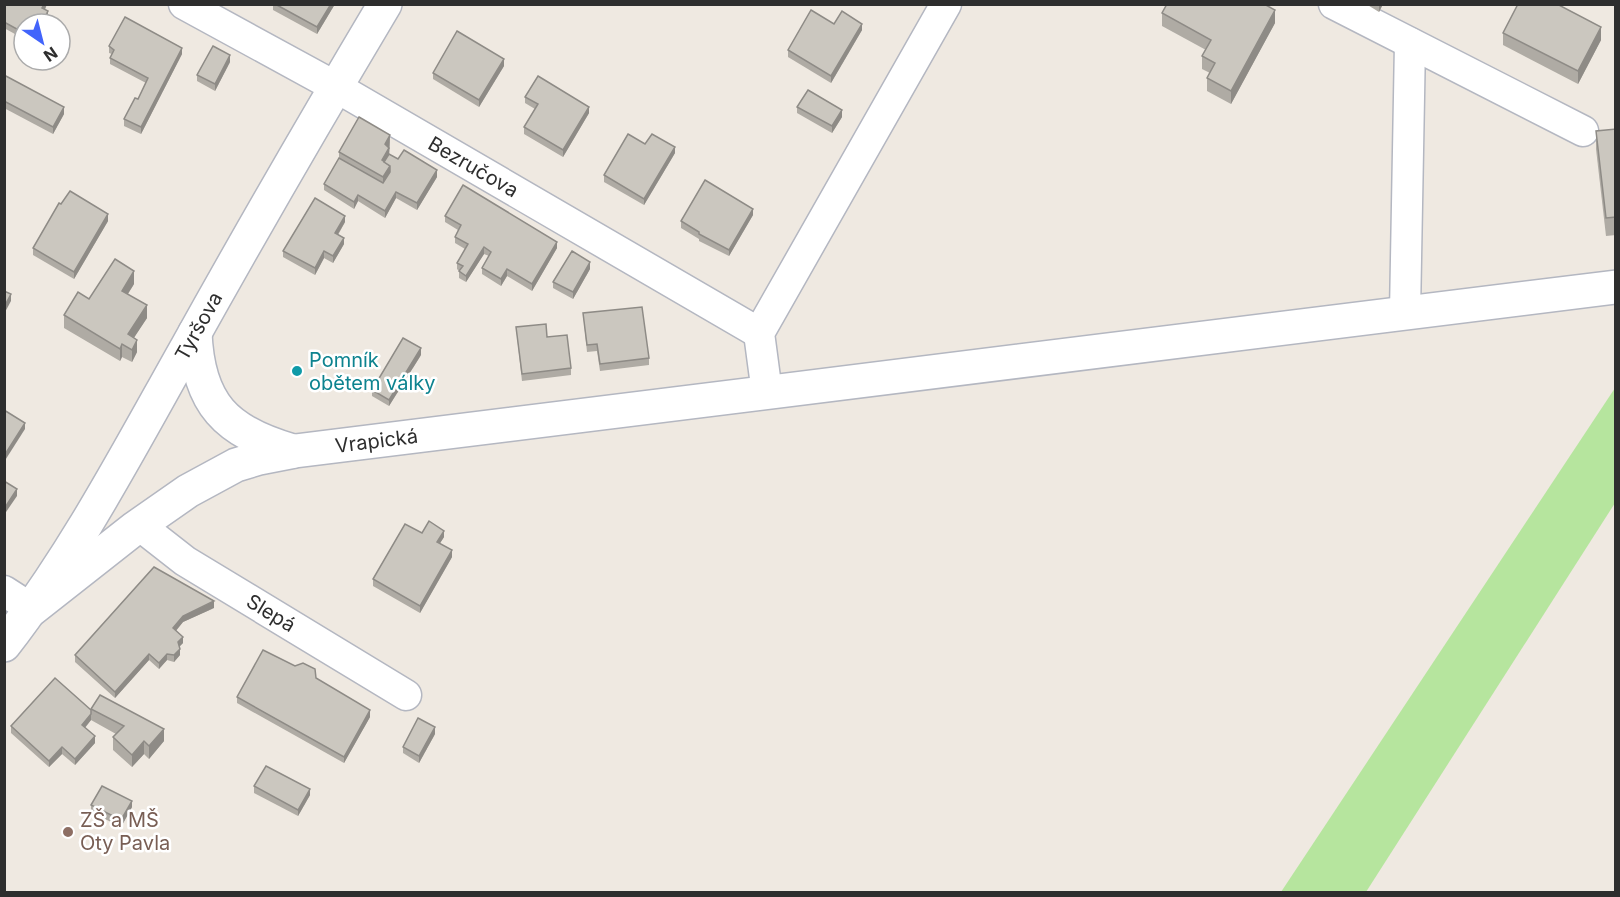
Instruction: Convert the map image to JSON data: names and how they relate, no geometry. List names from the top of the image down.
{
  "streets": {
    "street": [
      "Bezručova",
      "Tyršova",
      "Vrapická",
      "Slepá"
    ]
  },
  "crossings": [
    ["Bezručova", "Tyršova"],
    ["Tyršova", "Vrapická"],
    ["Vrapická", "Slepá"]
  ],
  "places": ["Pomník obětem války", "ZŠ a MŠ Oty Pavla"],
  "north": "bottom right"
}
